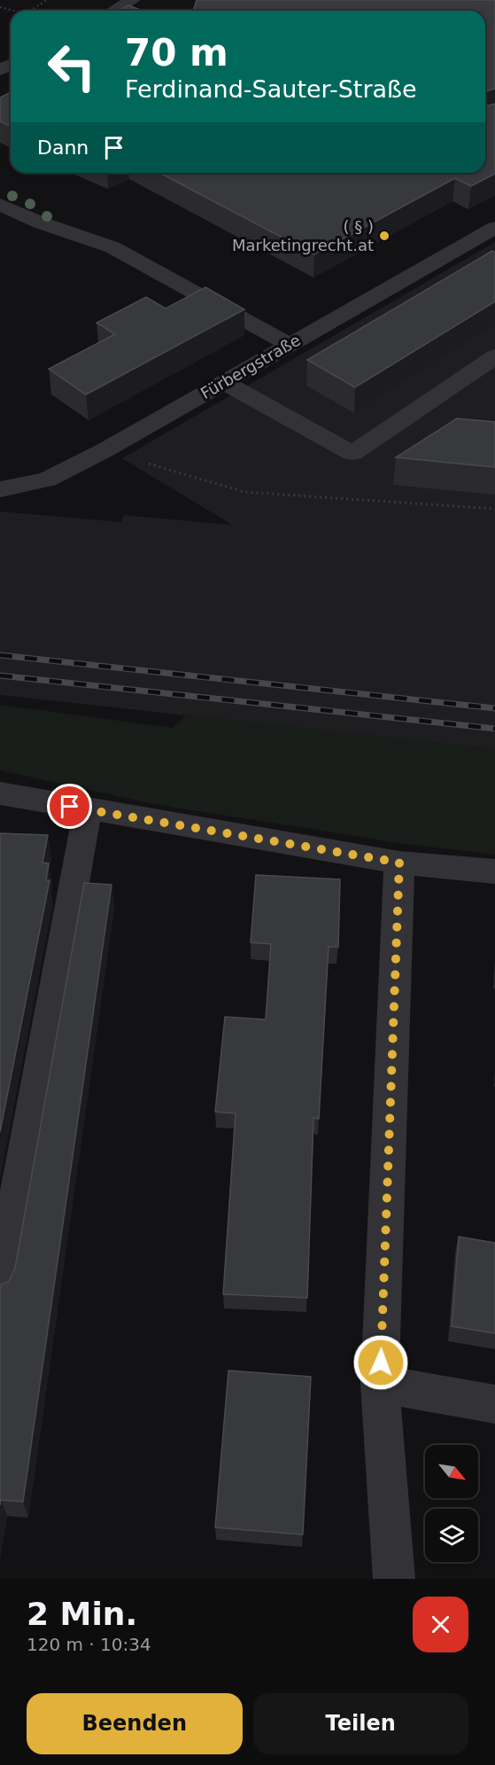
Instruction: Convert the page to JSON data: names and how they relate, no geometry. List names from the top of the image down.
{
  "streets": {
    "street": ["Fürbergstraße"]
  },
  "places": ["( § ) Marketingrecht.at"],
  "north": "bottom right",
  "page": {
    "turn": ["70 m", "Ferdinand-Sauter-Straße"],
    "then": "Dann",
    "heading": ["2 Min.", "120 m · 10:34"],
    "buttons": ["Beenden", "Teilen"]
  }
}
